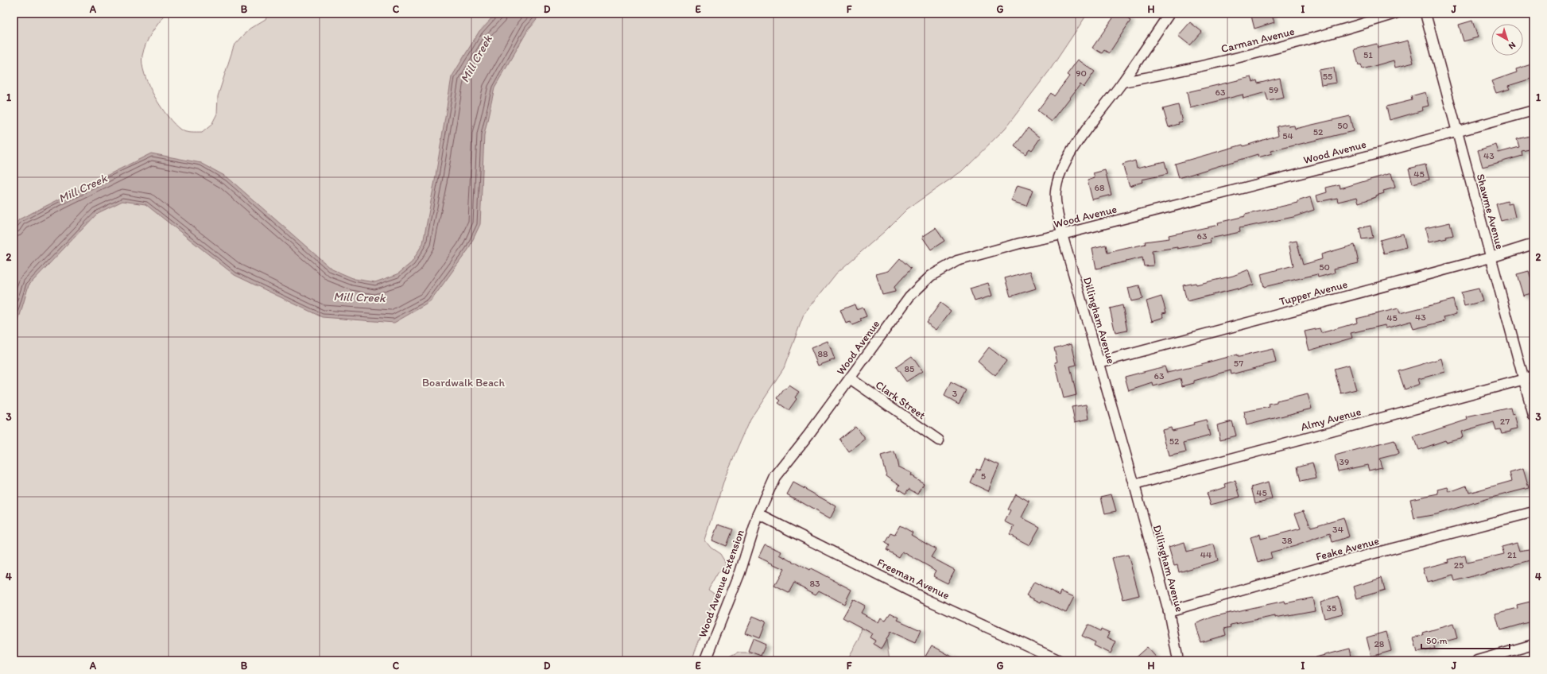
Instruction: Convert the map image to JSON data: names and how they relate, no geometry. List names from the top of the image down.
{
  "streets": {
    "street": [
      "Carman Avenue",
      "Wood Avenue",
      "Shawme Avenue",
      "Tupper Avenue",
      "Dillingham Avenue",
      "Clark Street",
      "Almy Avenue",
      "Feake Avenue",
      "Freeman Avenue",
      "Wood Avenue Extension"
    ]
  },
  "crossings": [
    ["Carman Avenue", "Dillingham Avenue"],
    ["Wood Avenue", "Shawme Avenue"],
    ["Wood Avenue", "Dillingham Avenue"],
    ["Wood Avenue", "Clark Street"],
    ["Wood Avenue", "Freeman Avenue"],
    ["Wood Avenue", "Wood Avenue Extension"],
    ["Shawme Avenue", "Tupper Avenue"],
    ["Shawme Avenue", "Almy Avenue"],
    ["Tupper Avenue", "Dillingham Avenue"],
    ["Dillingham Avenue", "Almy Avenue"],
    ["Dillingham Avenue", "Feake Avenue"],
    ["Freeman Avenue", "Wood Avenue Extension"]
  ],
  "water": ["Mill Creek"],
  "parks": ["Boardwalk Beach"],
  "house_numbers": [
    "51",
    "90",
    "55",
    "59",
    "63",
    "50",
    "52",
    "54",
    "43",
    "45",
    "68",
    "63",
    "50",
    "43",
    "45",
    "88",
    "57",
    "85",
    "63",
    "3",
    "27",
    "52",
    "39",
    "5",
    "45",
    "34",
    "38",
    "44",
    "21",
    "25",
    "83",
    "35",
    "28"
  ],
  "scale_bar": "50 m",
  "north": "bottom right",
  "grid": {
    "columns": [
      "A",
      "B",
      "C",
      "D",
      "E",
      "F",
      "G",
      "H",
      "I",
      "J"
    ],
    "rows": [
      "1",
      "2",
      "3",
      "4"
    ]
  }
}
